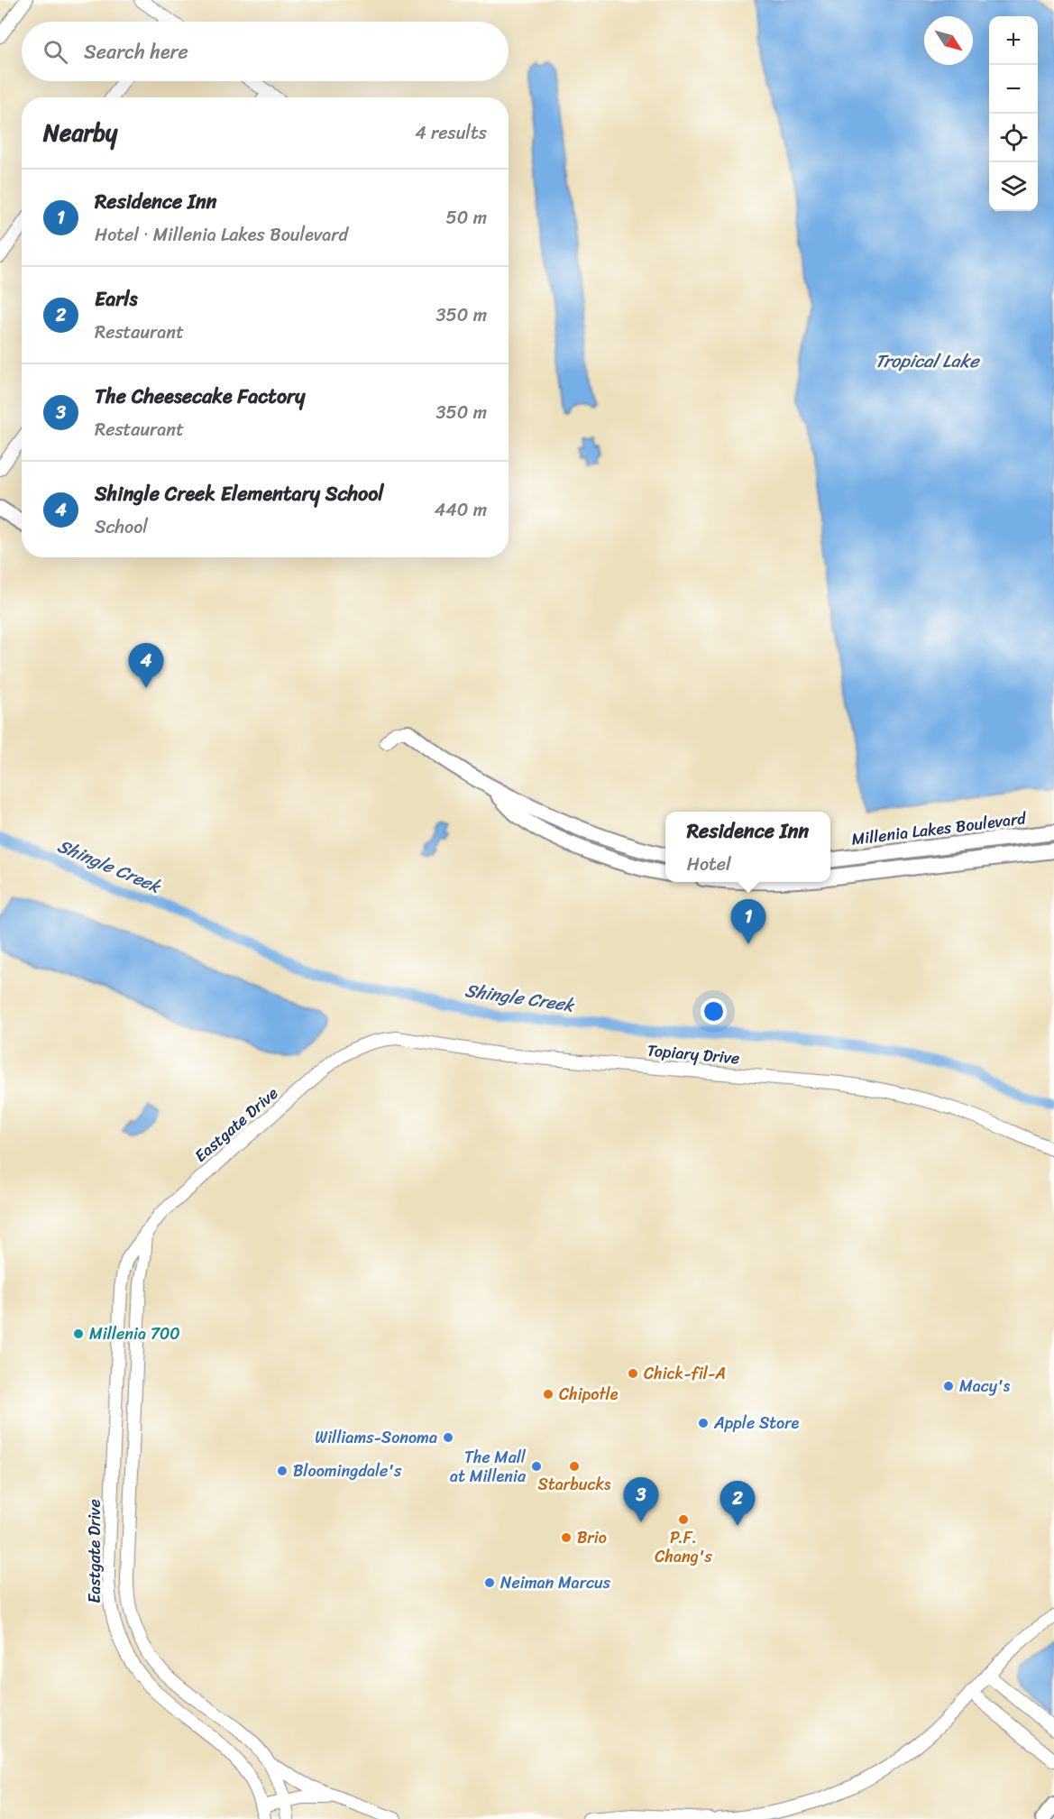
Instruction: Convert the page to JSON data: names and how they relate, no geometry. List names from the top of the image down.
{
  "streets": {
    "street": ["Millenia Lakes Boulevard", "Topiary Drive", "Eastgate Drive"]
  },
  "crossings": [
    ["Topiary Drive", "Eastgate Drive"]
  ],
  "water": ["Tropical Lake", "Shingle Creek"],
  "places": [
    "Millenia 700",
    "Chick-fil-A",
    "Macy's",
    "Chipotle",
    "Apple Store",
    "Williams-Sonoma",
    "The Mall at Millenia",
    "Starbucks",
    "Bloomingdale's",
    "P.F. Chang's",
    "Brio",
    "Neiman Marcus"
  ],
  "north": "bottom right",
  "page": {
    "map_buttons": ["+", "−"],
    "search": "Search here",
    "heading": ["Nearby", "4 results"],
    "list": [
      {
        "mark": "1",
        "name": "Residence Inn",
        "note": "Hotel · Millenia Lakes Boulevard",
        "value": "50 m"
      },
      {
        "mark": "2",
        "name": "Earls",
        "note": "Restaurant",
        "value": "350 m"
      },
      {
        "mark": "3",
        "name": "The Cheesecake Factory",
        "note": "Restaurant",
        "value": "350 m"
      },
      {
        "mark": "4",
        "name": "Shingle Creek Elementary School",
        "note": "School",
        "value": "440 m"
      }
    ],
    "pins": [
      "4",
      "1",
      "3",
      "2"
    ],
    "popup": ["Residence Inn", "Hotel"]
  }
}
